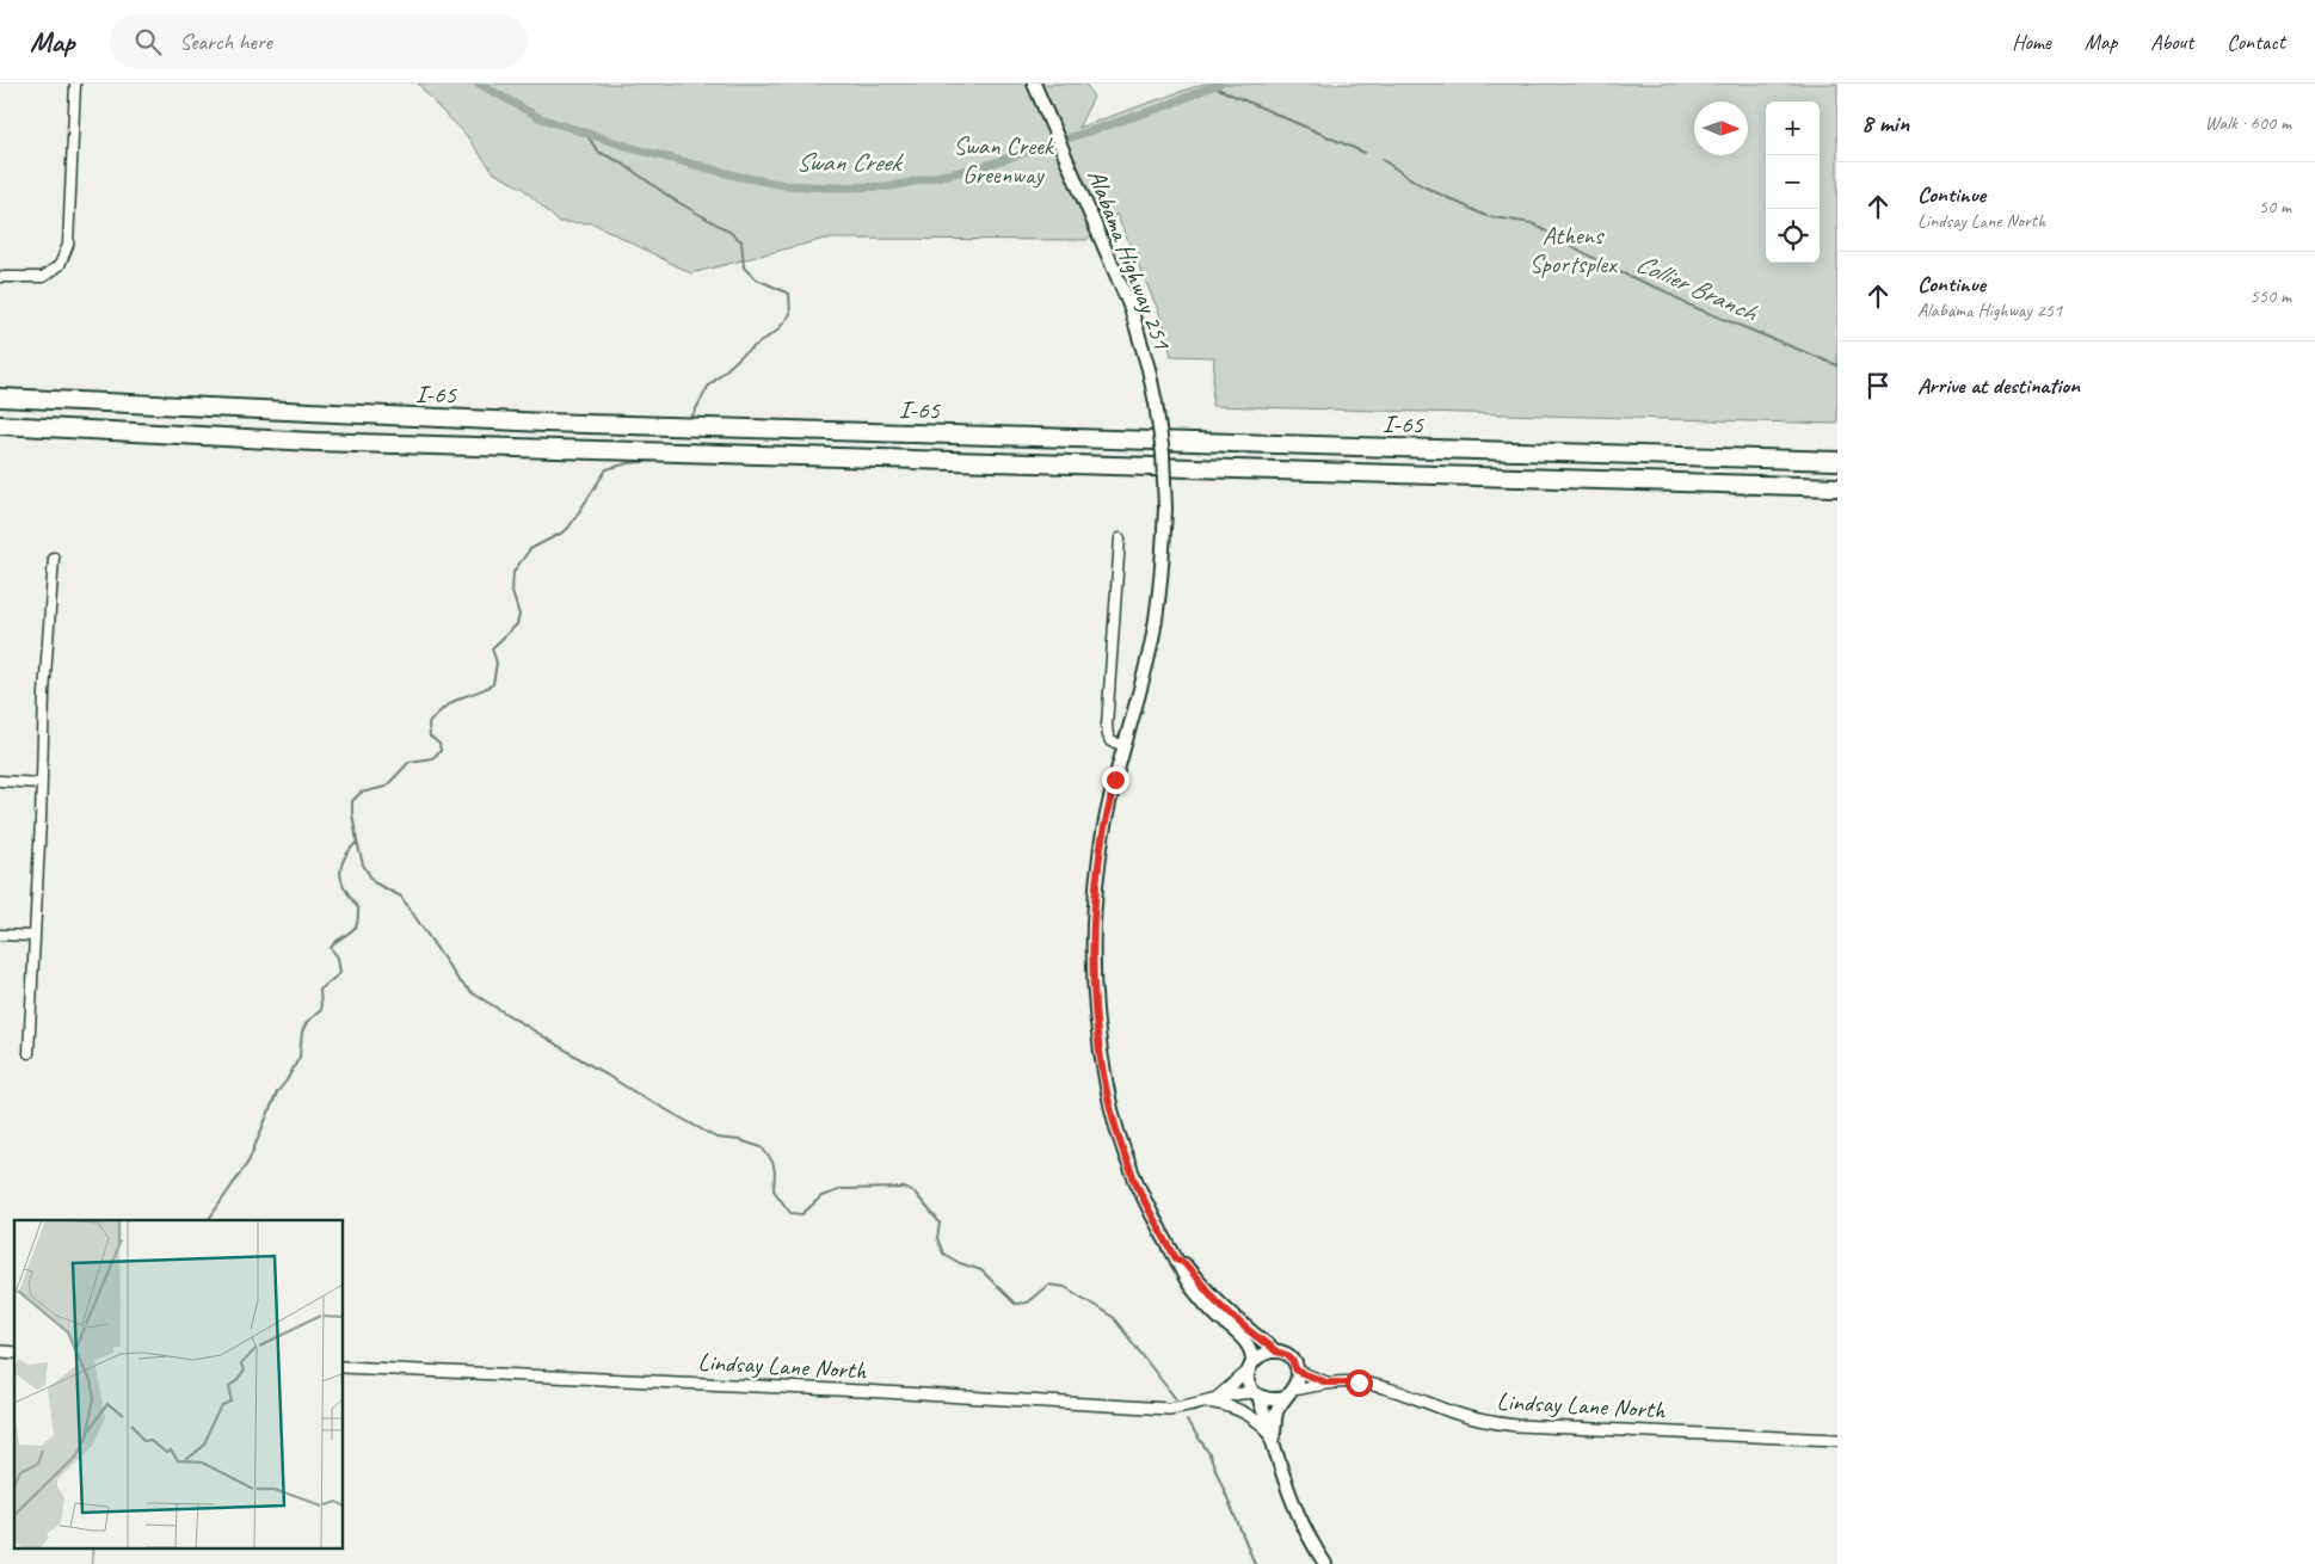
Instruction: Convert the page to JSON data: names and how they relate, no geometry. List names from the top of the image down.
{
  "streets": {
    "highway": ["I-65"],
    "main road": ["Alabama Highway 251"],
    "street": ["Lindsay Lane North"]
  },
  "crossings": [
    ["Alabama Highway 251", "Lindsay Lane North"]
  ],
  "water": ["Swan Creek", "Collier Branch"],
  "parks": ["Swan Creek Greenway", "Athens Sportsplex"],
  "north": "right",
  "page": {
    "header": "Map",
    "search": "Search here",
    "nav": [
      "Home",
      "Map",
      "About",
      "Contact"
    ],
    "heading": ["8 min", "Walk · 600 m"],
    "map_buttons": ["+", "−"],
    "list": [
      ["Continue", "Lindsay Lane North", "50 m"],
      ["Continue", "Alabama Highway 251", "550 m"],
      "Arrive at destination"
    ]
  }
}
